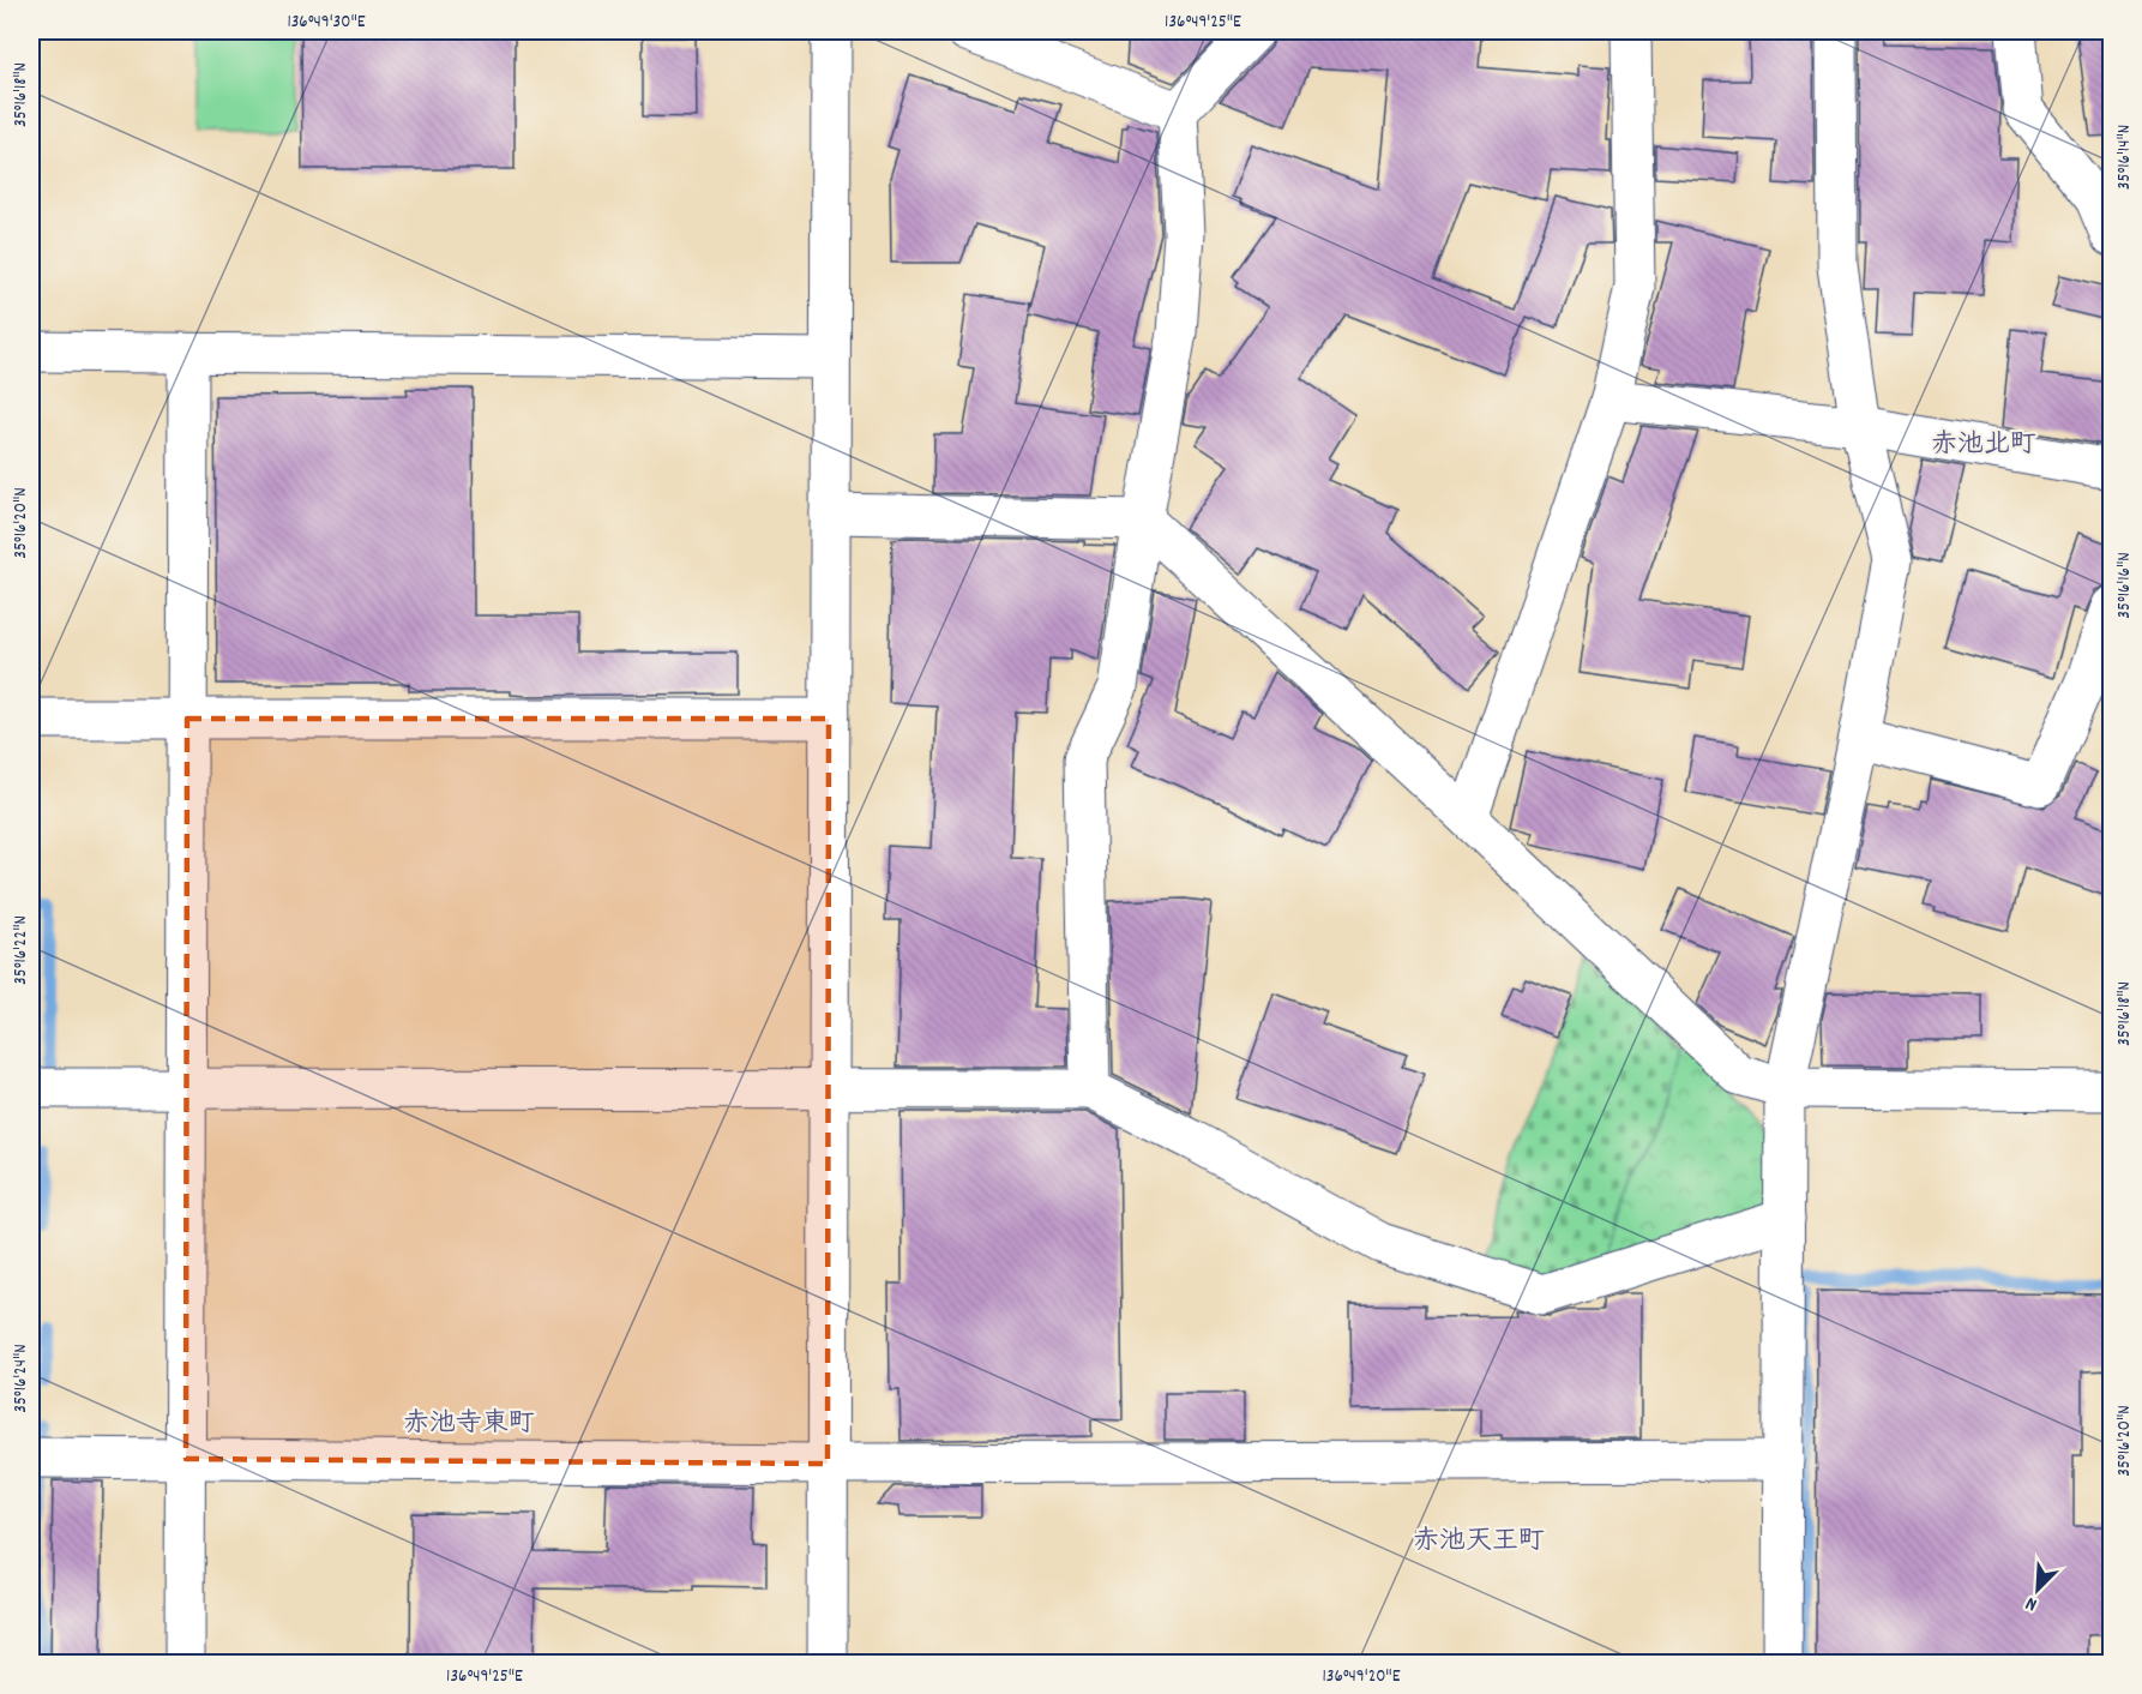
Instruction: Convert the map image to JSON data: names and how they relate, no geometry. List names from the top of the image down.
{
  "districts": ["赤池北町", "赤池寺東町", "赤池天王町"],
  "north": "bottom left",
  "coordinates": [
    "136°49'30\"E",
    "136°49'25\"E",
    "35°16'18\"N",
    "35°16'14\"N",
    "35°16'20\"N",
    "35°16'16\"N",
    "35°16'22\"N",
    "35°16'24\"N",
    "136°49'20\"E"
  ]
}
